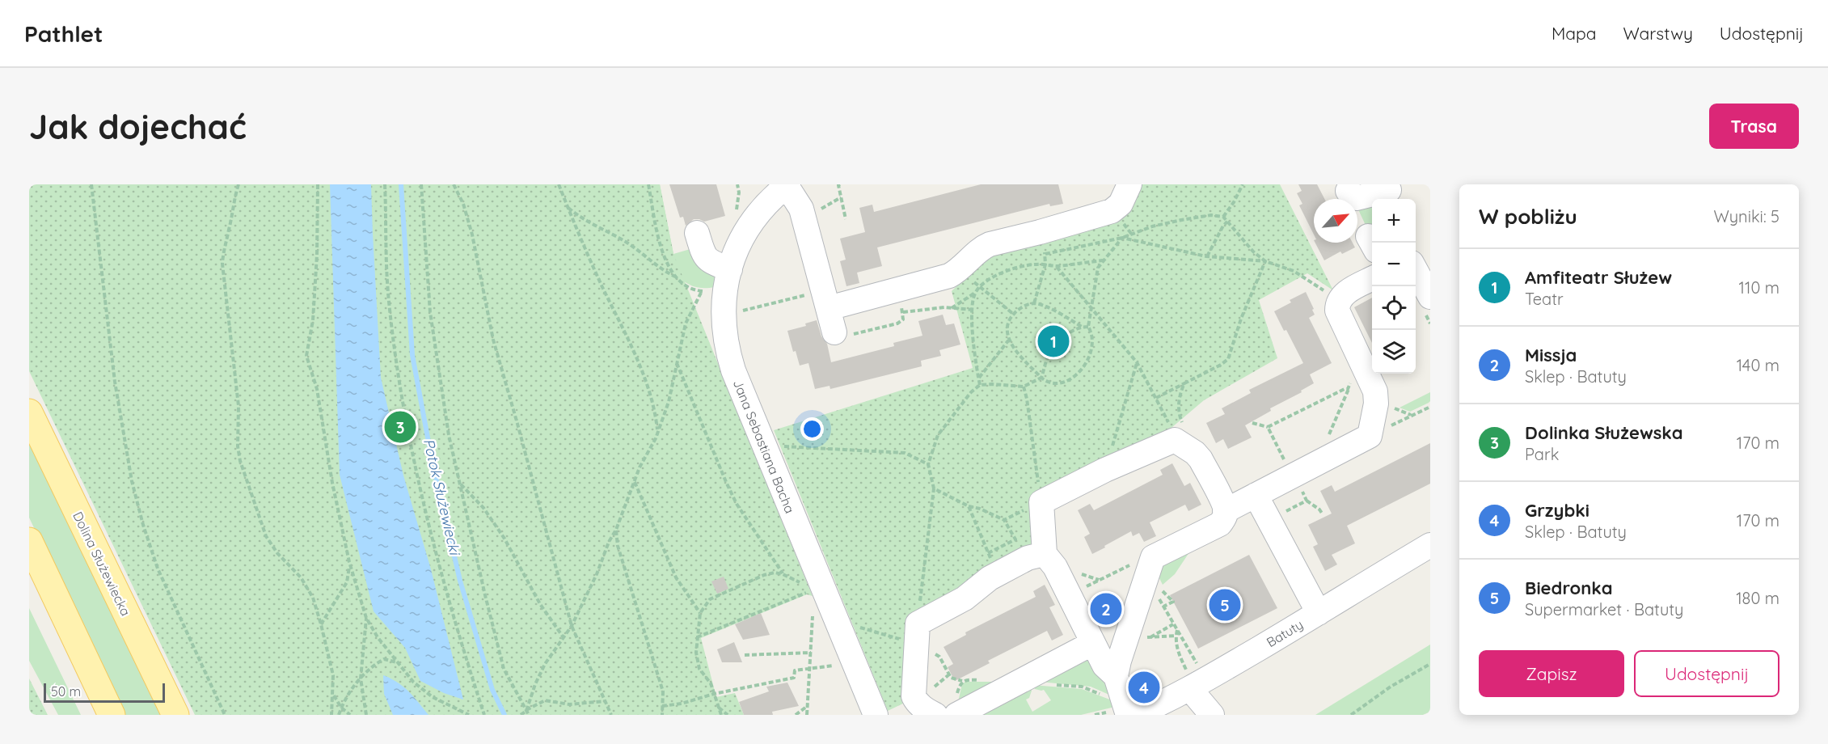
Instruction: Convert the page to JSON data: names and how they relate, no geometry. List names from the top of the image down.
{
  "streets": {
    "main road": ["Dolina Służewiecka"],
    "street": ["Jana Sebastiana Bacha", "Batuty"]
  },
  "water": ["Potok Służewiecki"],
  "scale_bar": "50 m",
  "north": "top right",
  "page": {
    "header": "Pathlet",
    "nav": ["Mapa", "Warstwy", "Udostępnij"],
    "buttons": [
      "Trasa",
      ["Zapisz", "Udostępnij"]
    ],
    "title": "Jak dojechać",
    "heading": ["W pobliżu", "Wyniki: 5"],
    "map_buttons": ["+", "−"],
    "list": [
      {
        "mark": "1",
        "name": "Amfiteatr Służew",
        "note": "Teatr",
        "value": "110 m"
      },
      {
        "mark": "2",
        "name": "Missja",
        "note": "Sklep · Batuty",
        "value": "140 m"
      },
      {
        "mark": "3",
        "name": "Dolinka Służewska",
        "note": "Park",
        "value": "170 m"
      },
      {
        "mark": "4",
        "name": "Grzybki",
        "note": "Sklep · Batuty",
        "value": "170 m"
      },
      {
        "mark": "5",
        "name": "Biedronka",
        "note": "Supermarket · Batuty",
        "value": "180 m"
      }
    ],
    "pins": [
      "1",
      "3",
      "5",
      "2",
      "4"
    ],
    "scale": "50 m"
  }
}
